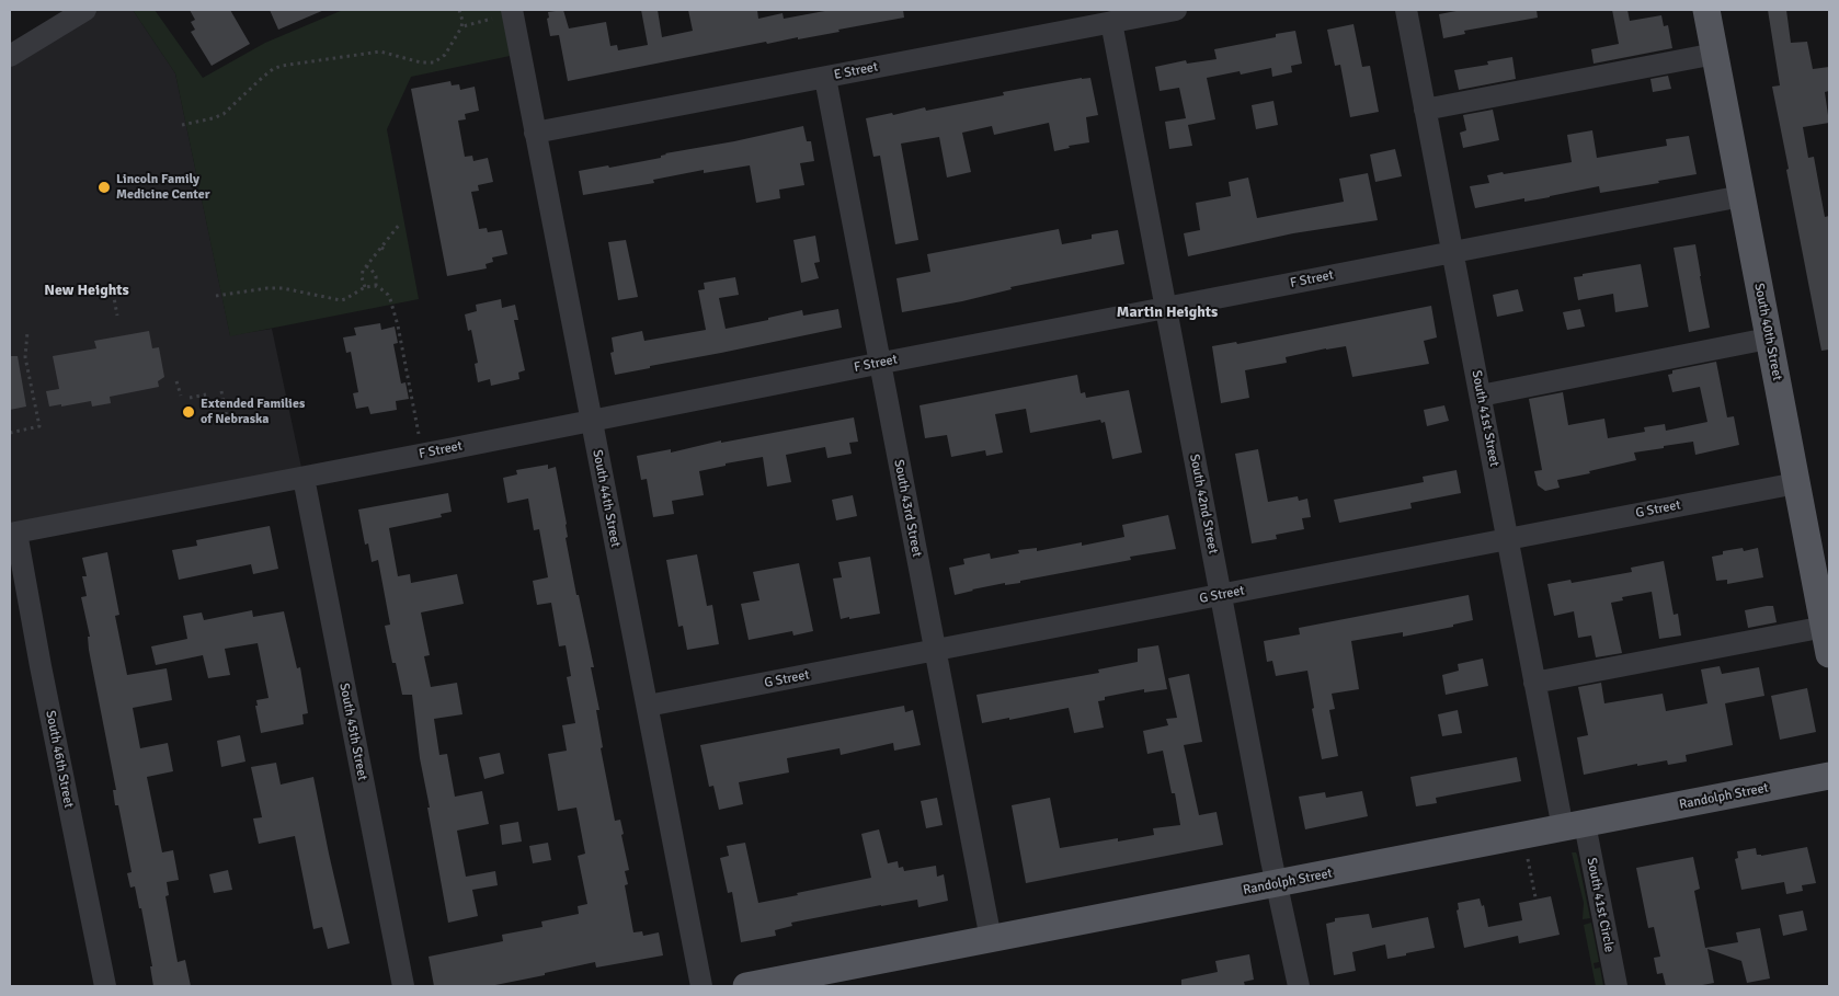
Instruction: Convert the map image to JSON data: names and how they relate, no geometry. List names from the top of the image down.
{
  "streets": {
    "main road": ["South 40th Street", "Randolph Street"],
    "street": [
      "E Street",
      "F Street",
      "South 41st Street",
      "South 44th Street",
      "South 42nd Street",
      "South 43rd Street",
      "G Street",
      "South 45th Street",
      "South 46th Street",
      "South 41st Circle"
    ]
  },
  "crossings": [
    ["E Street", "South 44th Street"],
    ["E Street", "South 42nd Street"],
    ["E Street", "South 43rd Street"],
    ["F Street", "South 40th Street"],
    ["F Street", "South 41st Street"],
    ["F Street", "South 44th Street"],
    ["F Street", "South 42nd Street"],
    ["F Street", "South 43rd Street"],
    ["F Street", "South 45th Street"],
    ["F Street", "South 46th Street"],
    ["South 40th Street", "G Street"],
    ["South 41st Street", "G Street"],
    ["South 41st Street", "Randolph Street"],
    ["South 41st Street", "South 41st Circle"],
    ["South 44th Street", "G Street"],
    ["South 42nd Street", "G Street"],
    ["South 42nd Street", "Randolph Street"],
    ["South 43rd Street", "G Street"],
    ["South 43rd Street", "Randolph Street"],
    ["Randolph Street", "South 41st Circle"]
  ],
  "districts": ["New Heights", "Martin Heights"],
  "places": ["Lincoln Family Medicine Center", "Extended Families of Nebraska"]
}
